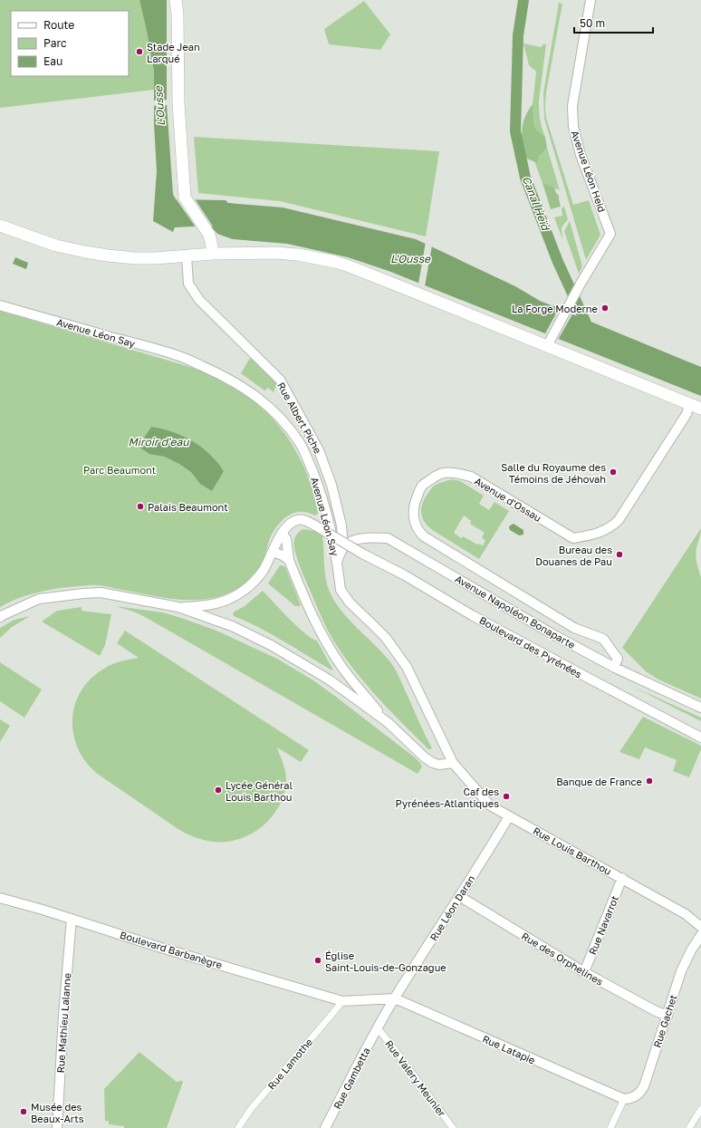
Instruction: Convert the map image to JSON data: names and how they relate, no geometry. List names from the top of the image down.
{
  "streets": {
    "street": [
      "Avenue Léon Heid",
      "Avenue Léon Say",
      "Rue Albert Piche",
      "Avenue d'Ossau",
      "Avenue Napoléon Bonaparte",
      "Boulevard des Pyrénées",
      "Rue Louis Barthou",
      "Rue Léon Daran",
      "Rue Navarrot",
      "Boulevard Barbanègre",
      "Rue des Orphelines",
      "Rue Gachet",
      "Rue Mathieu Lalanne",
      "Rue Latapie",
      "Rue Lamothe",
      "Rue Gambetta",
      "Rue Valery Meunier"
    ]
  },
  "crossings": [
    ["Avenue Léon Say", "Rue Louis Barthou"],
    ["Rue Albert Piche", "Avenue Napoléon Bonaparte"],
    ["Avenue d'Ossau", "Avenue Napoléon Bonaparte"],
    ["Rue Louis Barthou", "Rue Léon Daran"],
    ["Rue Louis Barthou", "Rue Navarrot"],
    ["Rue Léon Daran", "Boulevard Barbanègre"],
    ["Rue Léon Daran", "Rue des Orphelines"],
    ["Rue Léon Daran", "Rue Latapie"],
    ["Rue Léon Daran", "Rue Gambetta"],
    ["Rue Léon Daran", "Rue Valery Meunier"],
    ["Rue Navarrot", "Rue des Orphelines"],
    ["Boulevard Barbanègre", "Rue Mathieu Lalanne"],
    ["Boulevard Barbanègre", "Rue Latapie"],
    ["Boulevard Barbanègre", "Rue Lamothe"],
    ["Rue des Orphelines", "Rue Gachet"],
    ["Rue Gachet", "Rue Latapie"],
    ["Rue Gambetta", "Rue Valery Meunier"]
  ],
  "water": ["L'Ousse", "Canal Heïd", "Miroir d'eau"],
  "parks": ["Parc Beaumont"],
  "places": [
    "Stade Jean Larqué",
    "La Forge Moderne",
    "Salle du Royaume des Témoins de Jéhovah",
    "Palais Beaumont",
    "Bureau des Douanes de Pau",
    "Banque de France",
    "Lycée Général Louis Barthou",
    "Caf des Pyrénées-Atlantiques",
    "Église Saint-Louis-de-Gonzague",
    "Musée des Beaux-Arts"
  ],
  "legend": ["Route", "Parc", "Eau"],
  "scale_bar": "50 m"
}
